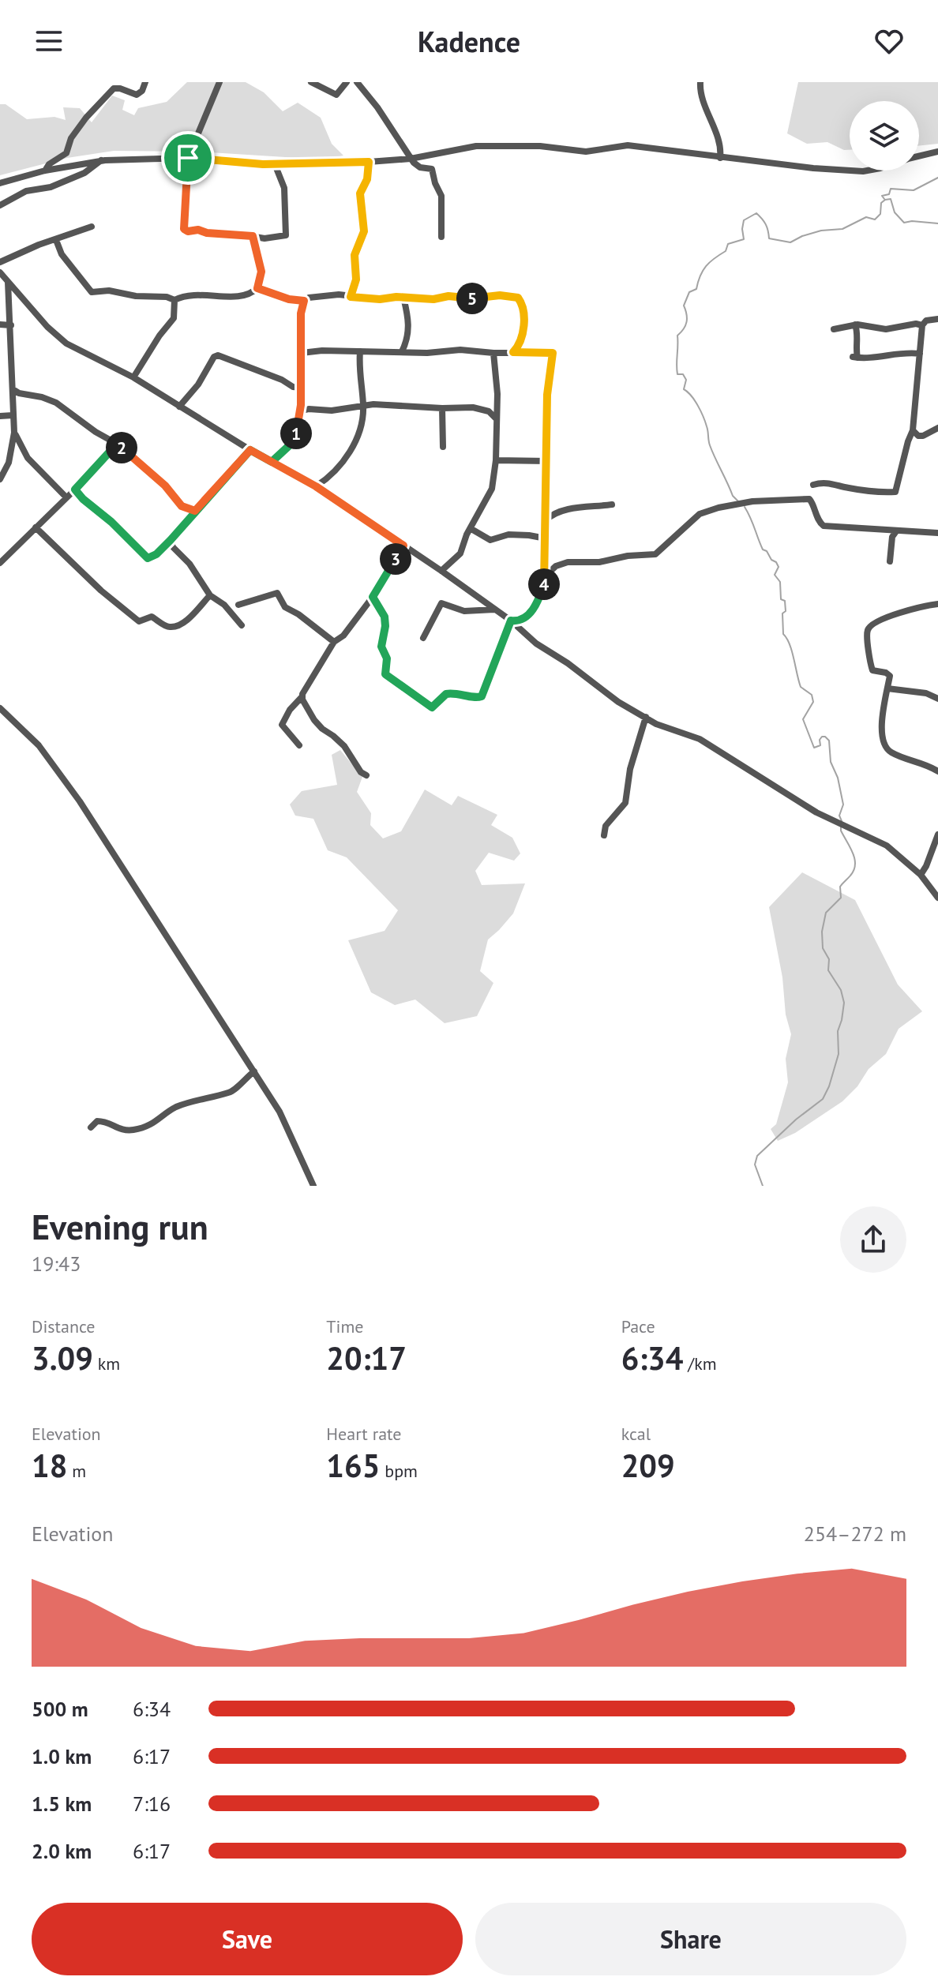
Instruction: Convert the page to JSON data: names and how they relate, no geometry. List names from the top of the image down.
{
  "page": {
    "header": "Kadence",
    "pins": [
      "5",
      "1",
      "2",
      "3",
      "4"
    ],
    "heading": ["Evening run", "19:43"],
    "stats": [
      ["Distance", "3.09 km"],
      ["Time", "20:17"],
      ["Pace", "6:34 /km"],
      ["Elevation", "18 m"],
      ["Heart rate", "165 bpm"],
      ["kcal", "209"]
    ],
    "chart": ["Elevation", "254–272 m"],
    "list": [
      {
        "name": "500 m",
        "note": "6:34"
      },
      {
        "name": "1.0 km",
        "note": "6:17"
      },
      {
        "name": "1.5 km",
        "note": "7:16"
      },
      {
        "name": "2.0 km",
        "note": "6:17"
      }
    ],
    "buttons": ["Save", "Share"]
  }
}
